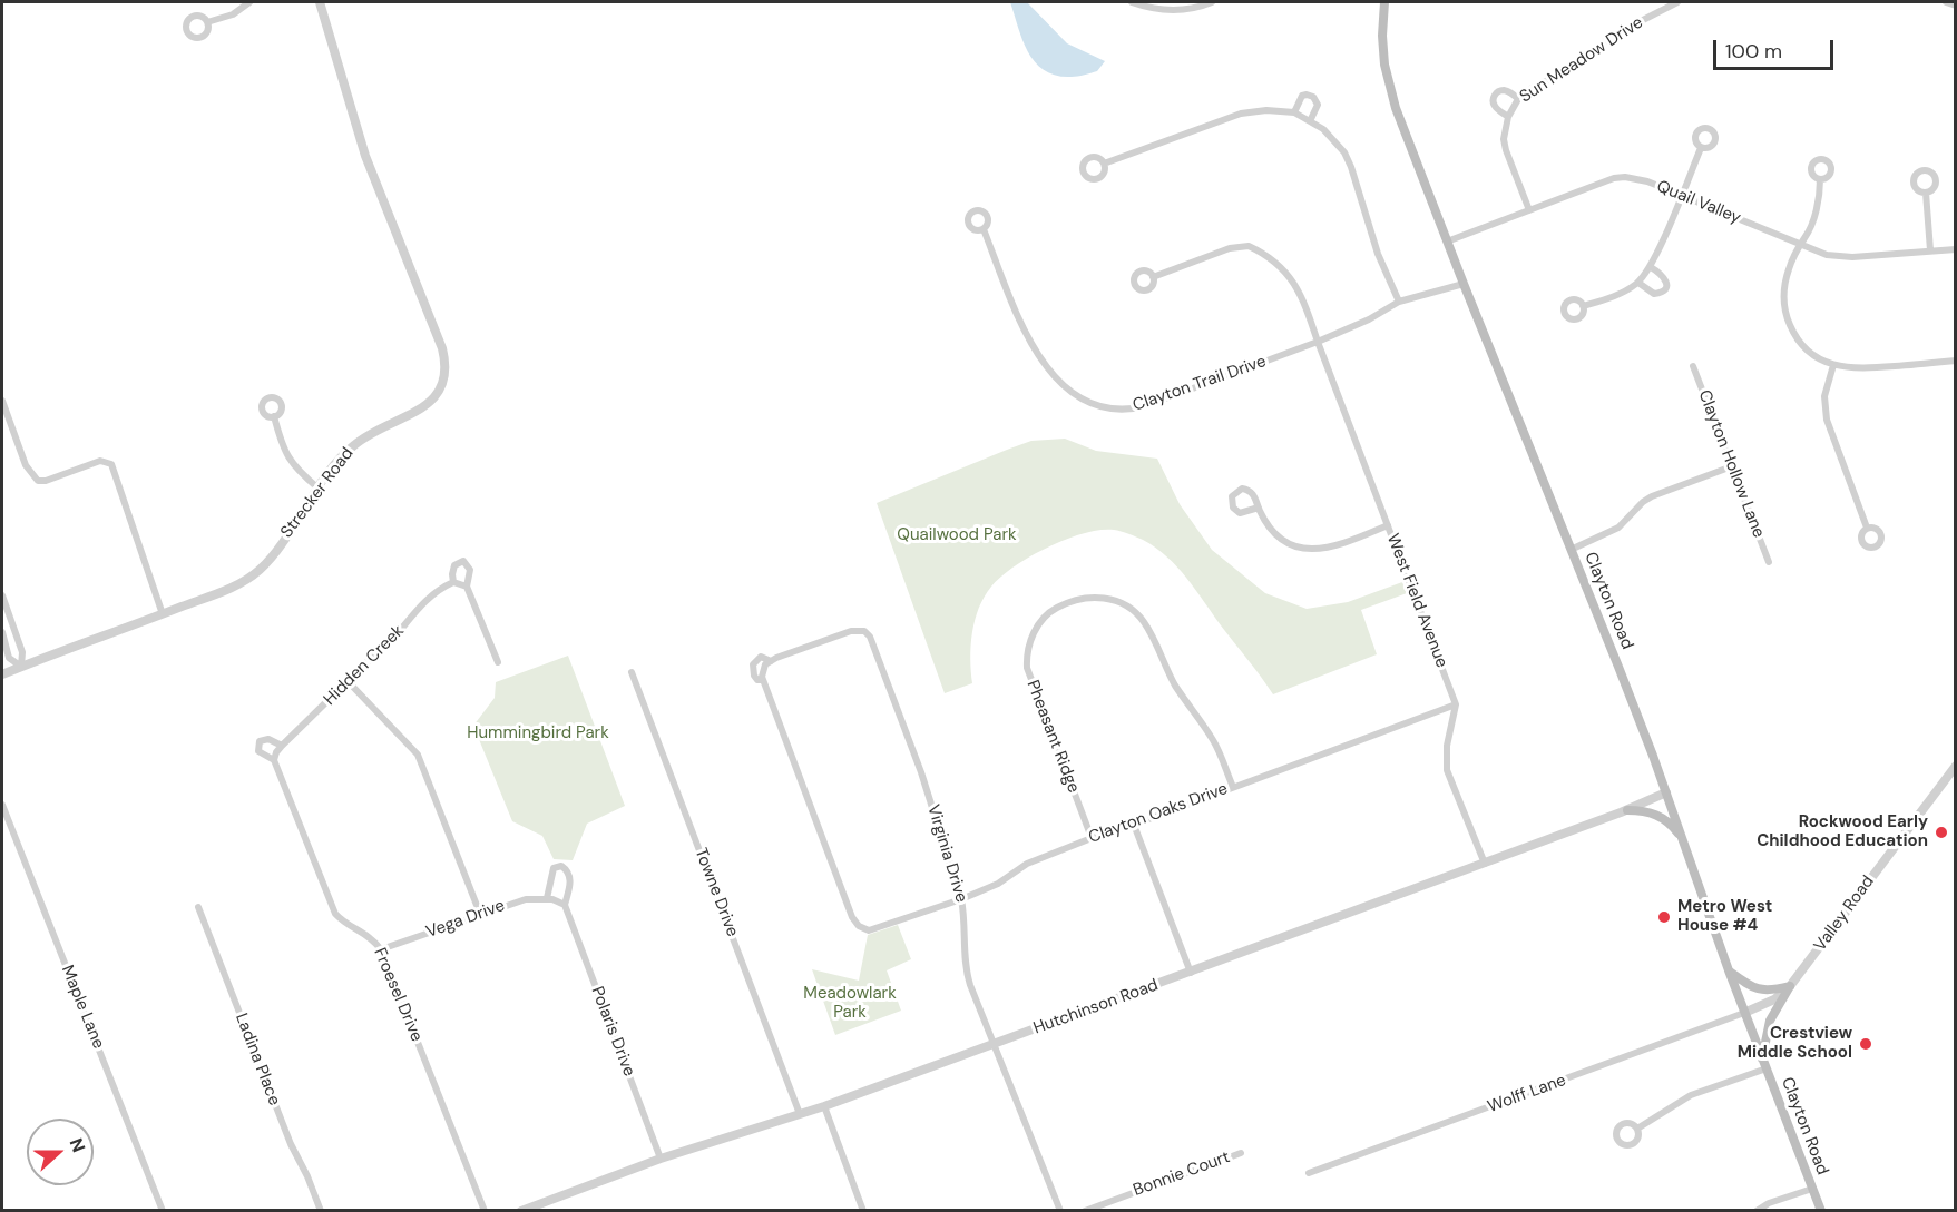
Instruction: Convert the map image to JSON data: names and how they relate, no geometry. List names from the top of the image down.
{
  "streets": {
    "main road": ["Clayton Road"],
    "street": [
      "Sun Meadow Drive",
      "Quail Valley",
      "Clayton Trail Drive",
      "Clayton Hollow Lane",
      "Strecker Road",
      "West Field Avenue",
      "Hidden Creek",
      "Pheasant Ridge",
      "Clayton Oaks Drive",
      "Virginia Drive",
      "Towne Drive",
      "Valley Road",
      "Vega Drive",
      "Froesel Drive",
      "Maple Lane",
      "Hutchinson Road",
      "Polaris Drive",
      "Ladina Place",
      "Wolff Lane",
      "Bonnie Court"
    ]
  },
  "crossings": [
    ["Sun Meadow Drive", "Quail Valley"],
    ["Quail Valley", "Clayton Road"],
    ["Clayton Trail Drive", "West Field Avenue"],
    ["Clayton Trail Drive", "Clayton Road"],
    ["West Field Avenue", "Clayton Oaks Drive"],
    ["Clayton Road", "Valley Road"],
    ["Clayton Road", "Hutchinson Road"],
    ["Clayton Road", "Wolff Lane"],
    ["Hidden Creek", "Froesel Drive"],
    ["Pheasant Ridge", "Clayton Oaks Drive"],
    ["Clayton Oaks Drive", "Virginia Drive"],
    ["Virginia Drive", "Hutchinson Road"],
    ["Towne Drive", "Hutchinson Road"],
    ["Valley Road", "Wolff Lane"],
    ["Vega Drive", "Froesel Drive"],
    ["Vega Drive", "Polaris Drive"],
    ["Hutchinson Road", "Polaris Drive"]
  ],
  "parks": ["Quailwood Park", "Hummingbird Park", "Meadowlark Park"],
  "places": ["Rockwood Early Childhood Education", "Metro West House #4", "Crestview Middle School"],
  "scale_bar": "100 m",
  "north": "right"
}
